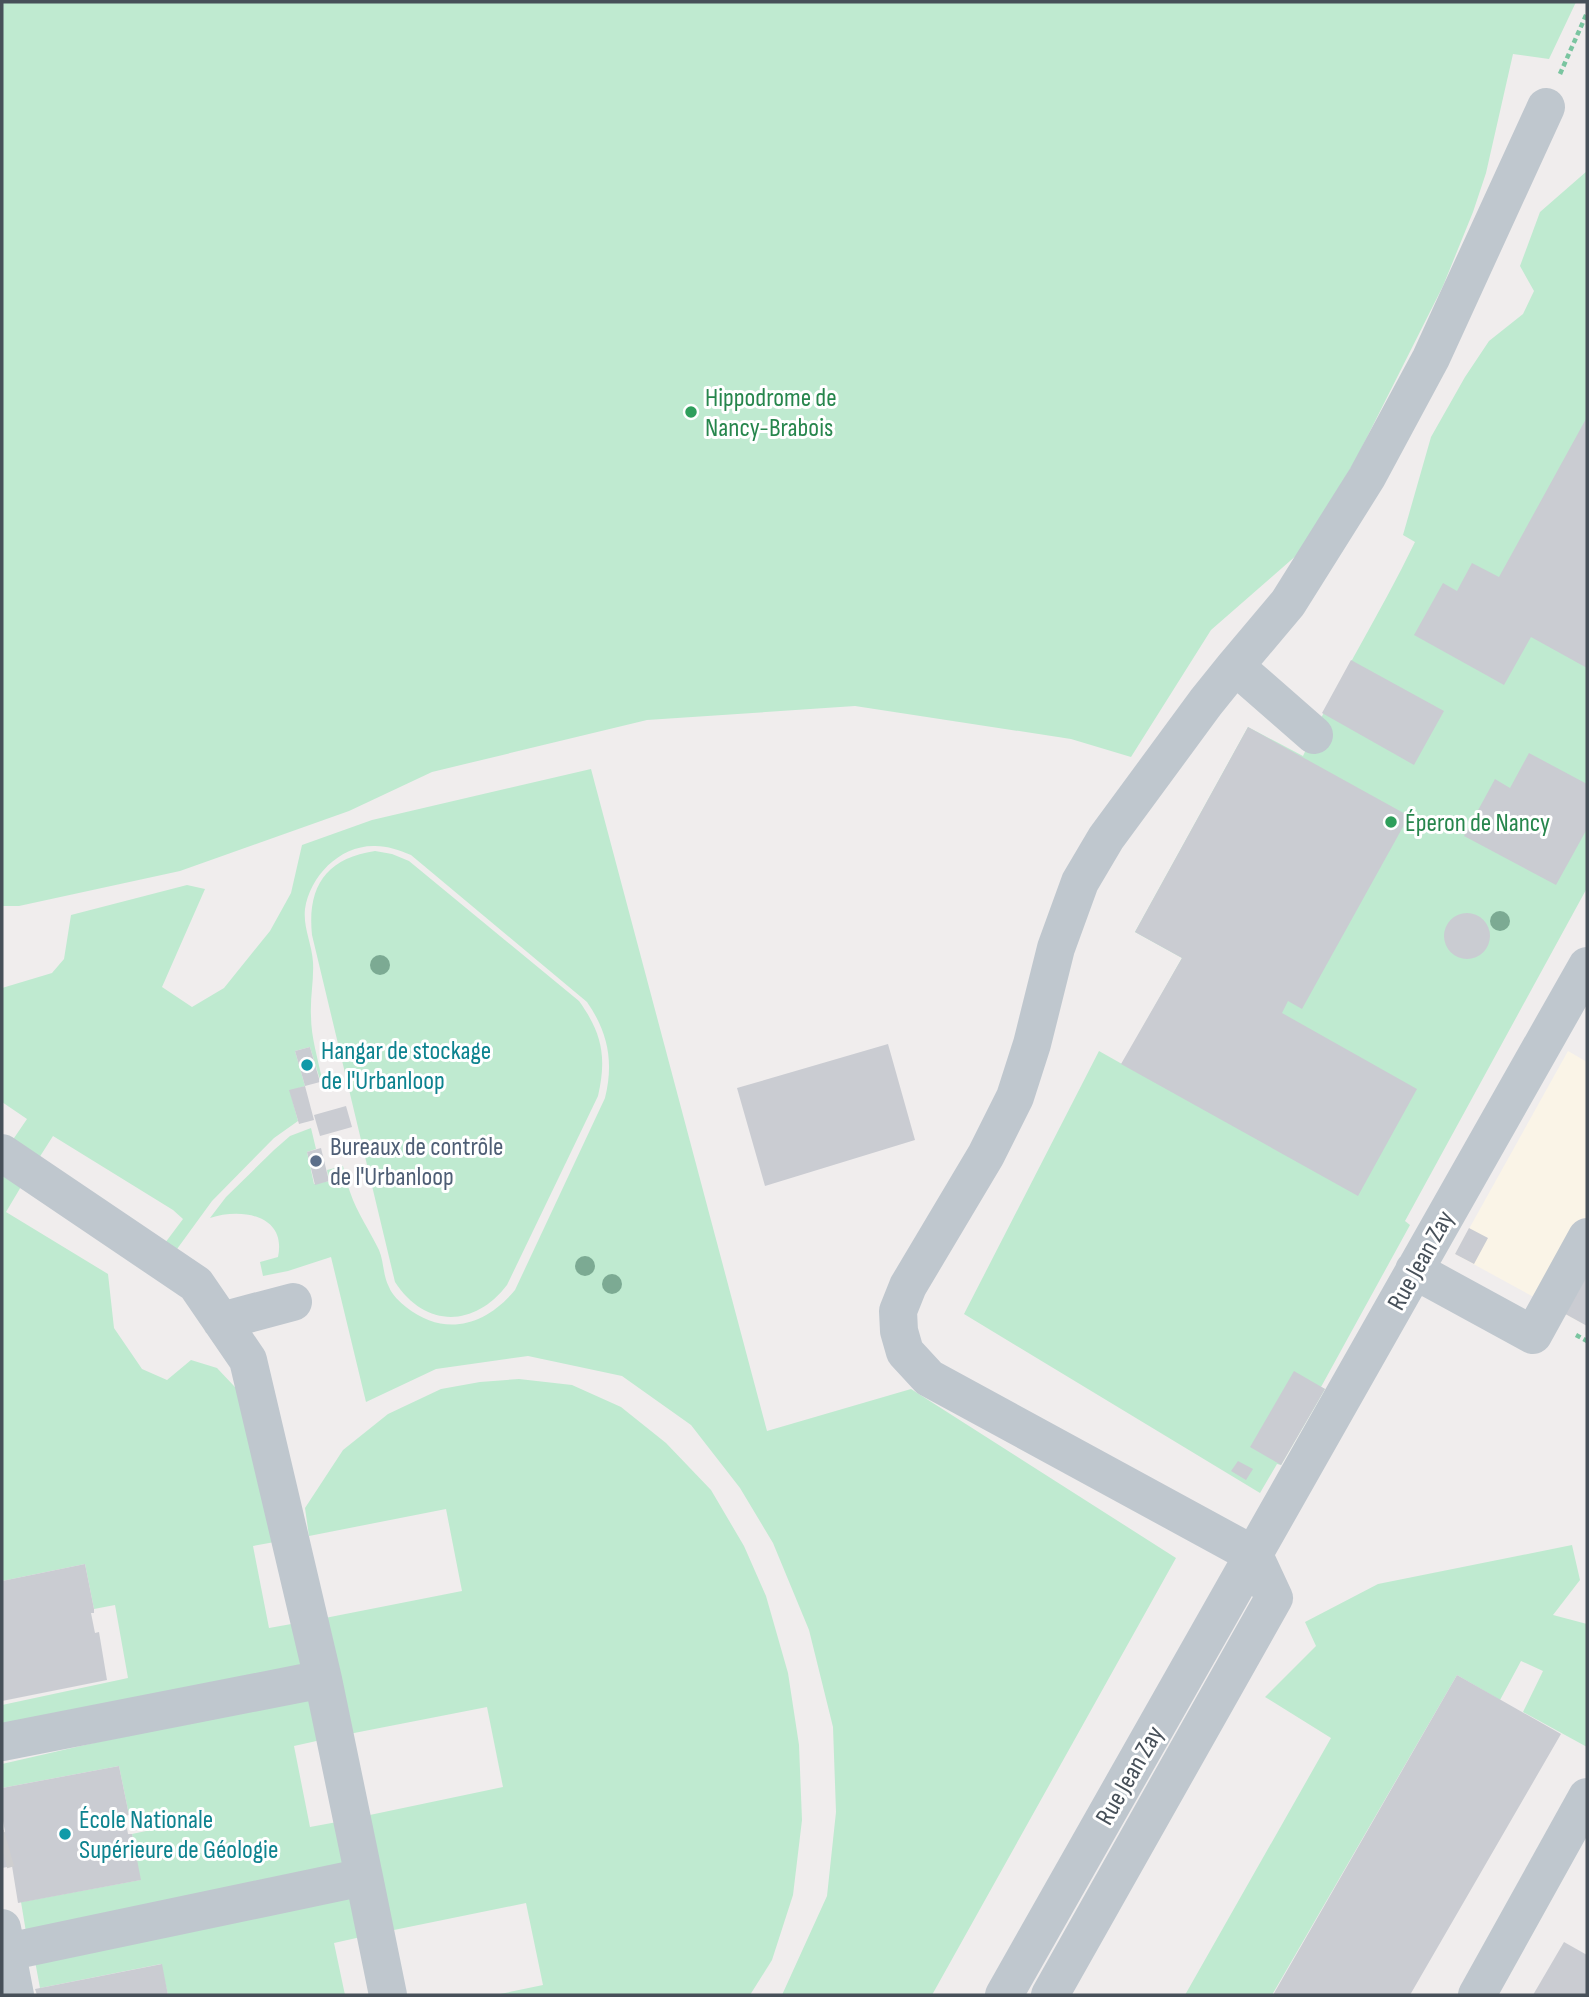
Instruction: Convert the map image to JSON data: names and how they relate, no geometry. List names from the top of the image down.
{
  "streets": {
    "street": ["Rue Jean Zay"]
  },
  "places": [
    "Hippodrome de Nancy-Brabois",
    "Éperon de Nancy",
    "Hangar de stockage de l'Urbanloop",
    "Bureaux de contrôle de l'Urbanloop",
    "École Nationale Supérieure de Géologie"
  ]
}
